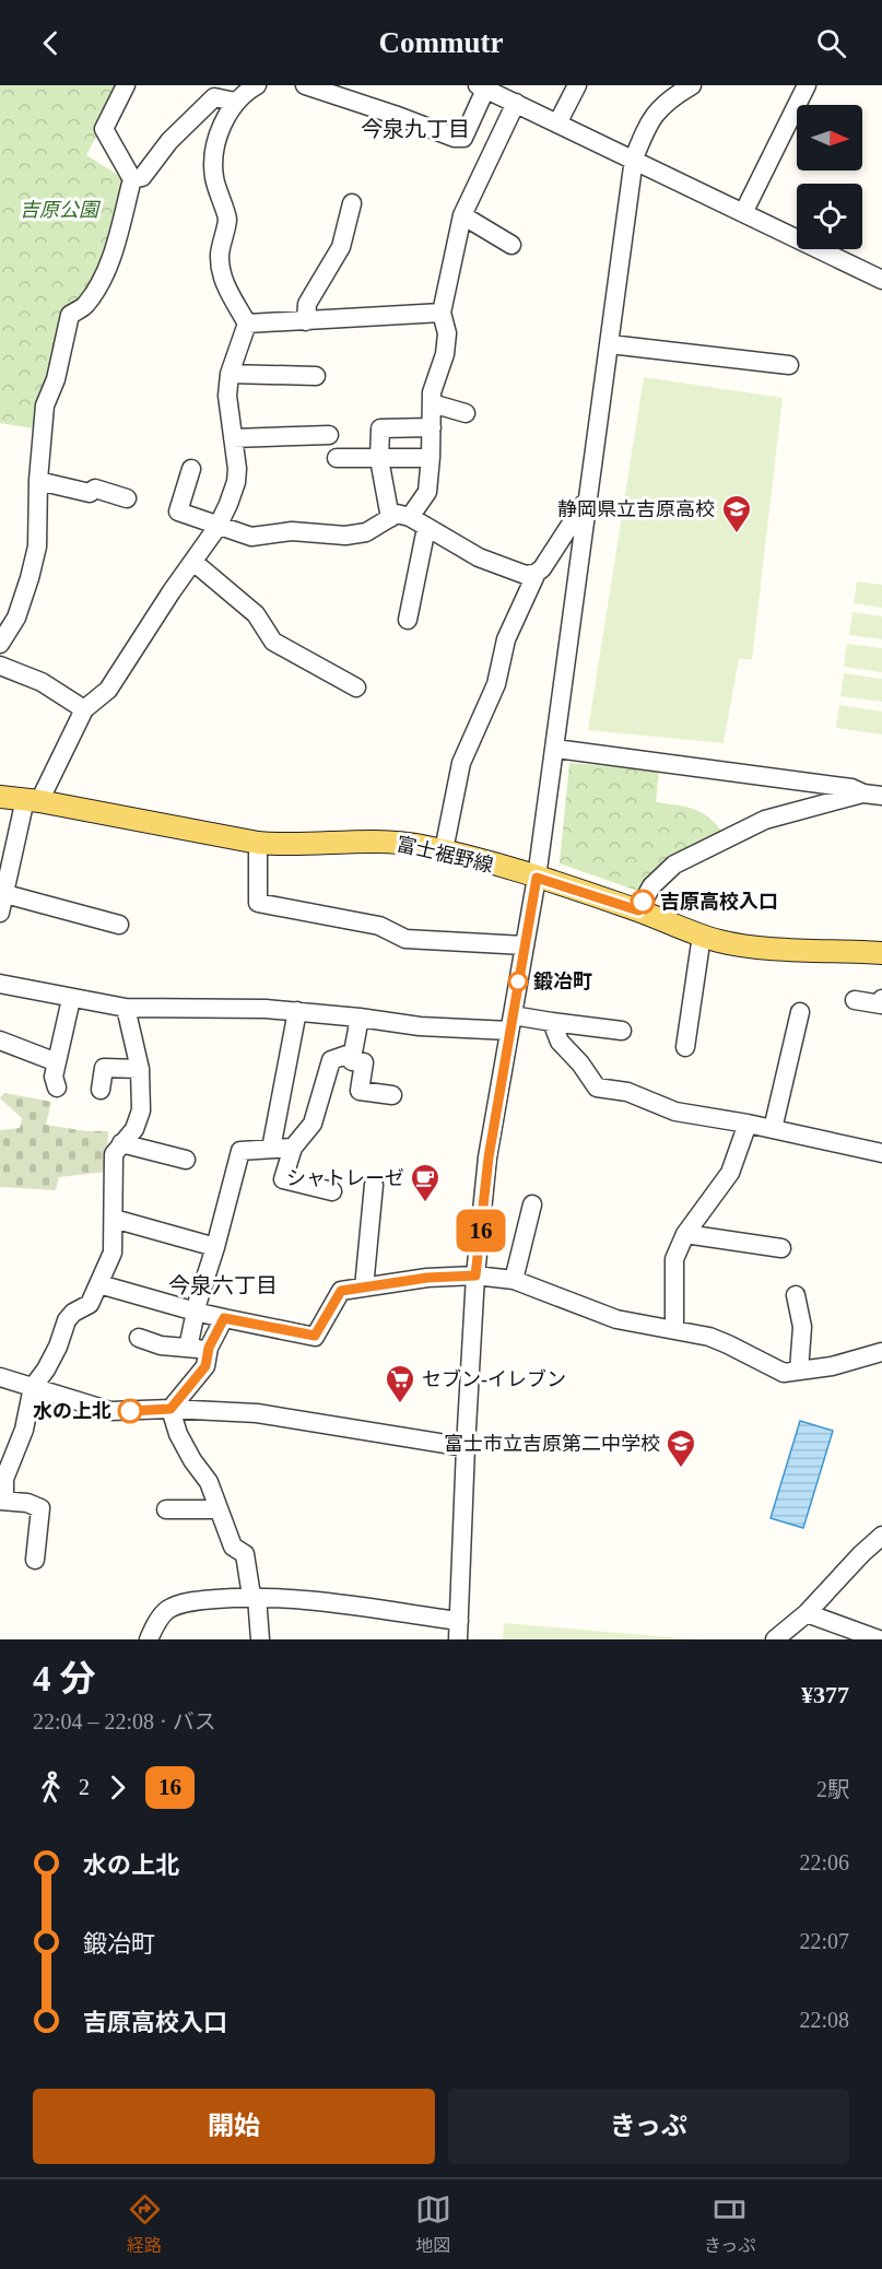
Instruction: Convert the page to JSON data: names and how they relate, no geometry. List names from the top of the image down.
{
  "streets": {
    "main road": ["富士裾野線"]
  },
  "districts": ["今泉九丁目", "今泉六丁目"],
  "parks": ["吉原公園"],
  "places": {
    "school or university": ["静岡県立吉原高校", "富士市立吉原第二中学校"],
    "other": ["吉原高校入口", "鍛冶町", "水の上北"],
    "cafe": ["シャトレーゼ"],
    "supermarket": ["セブン-イレブン"]
  },
  "lines": ["bus line 16"],
  "north": "right",
  "page": {
    "header": "Commutr",
    "on_map": "16",
    "heading": ["4 分", "22:04 – 22:08 · バス", "¥377"],
    "legs": ["2", "16", "2駅"],
    "list": [
      {
        "name": "水の上北",
        "value": "22:06"
      },
      {
        "name": "鍛冶町",
        "value": "22:07"
      },
      {
        "name": "吉原高校入口",
        "value": "22:08"
      }
    ],
    "buttons": ["開始", "きっぷ"],
    "tabs": ["経路", "地図", "きっぷ"]
  }
}
